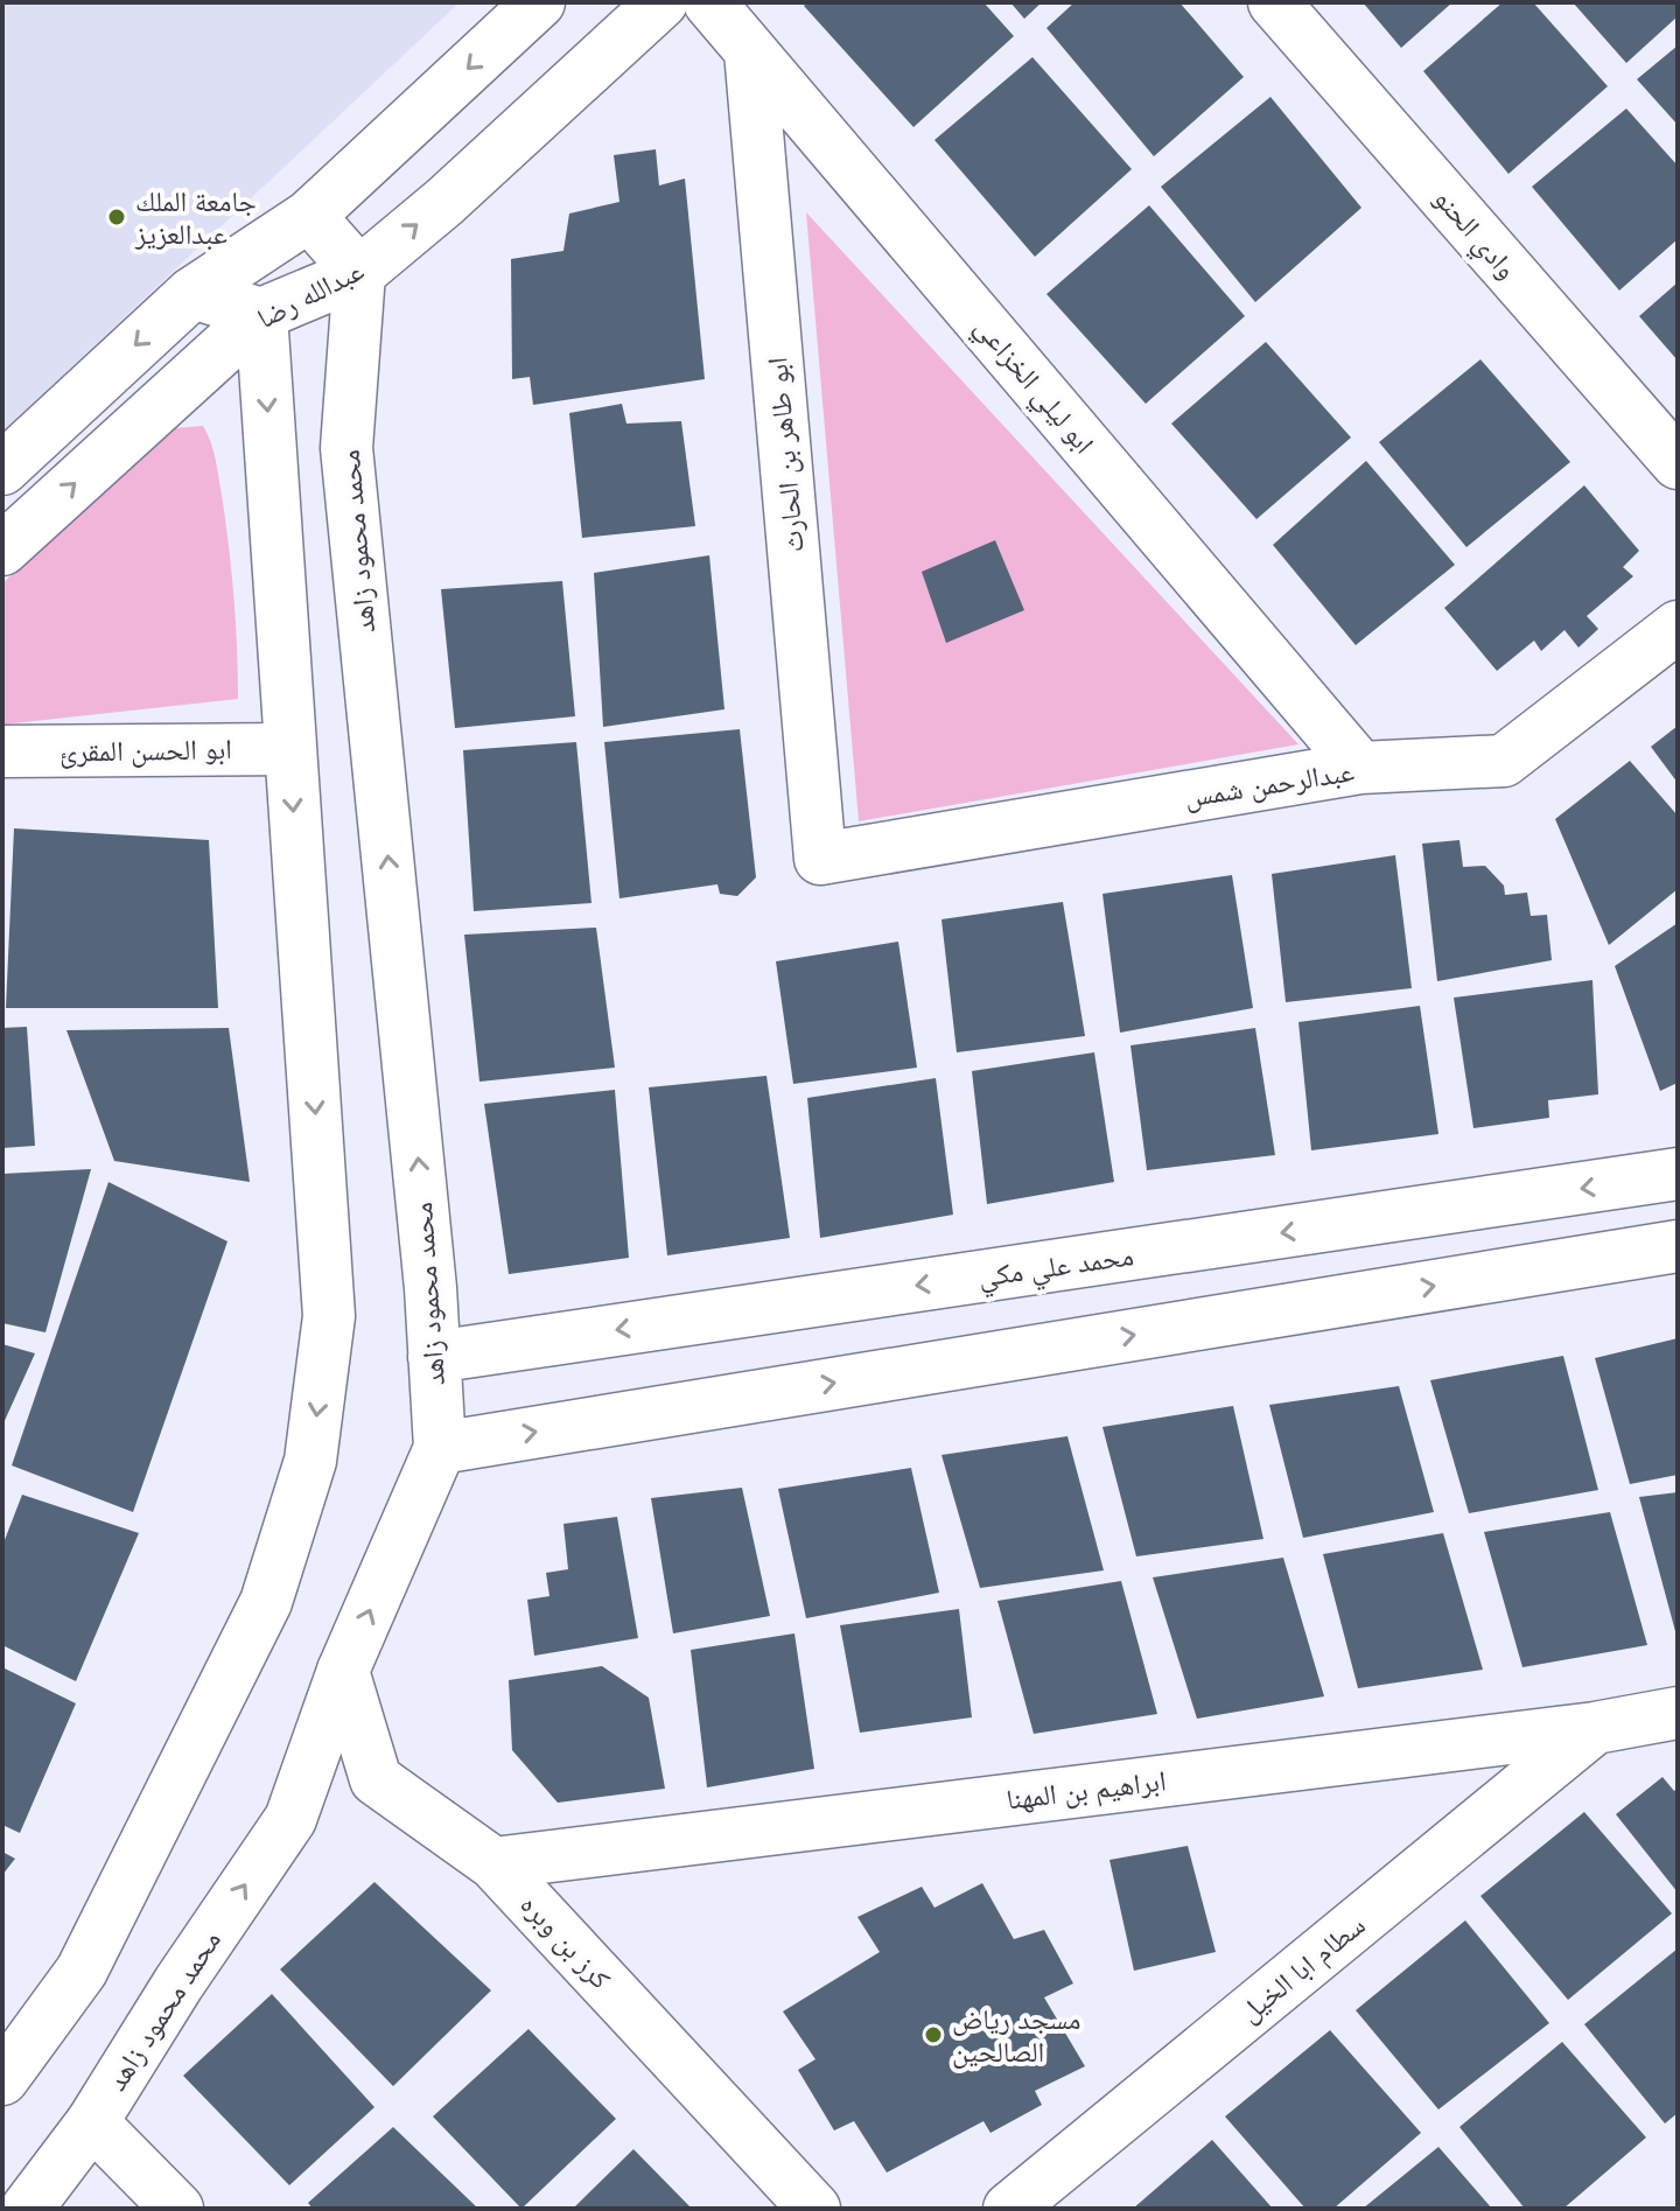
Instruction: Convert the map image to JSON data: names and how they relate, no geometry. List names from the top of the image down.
{
  "streets": {
    "street": [
      "وادي الحنو",
      "عبدالله رضا",
      "ابو ليلي الخزاعي",
      "ابو طاهر بن الحارث",
      "محمد محمود زاهد",
      "ابو الحسن المقرئ",
      "عبدالرحمن شمس",
      "محمد علي مكي",
      "ابراهيم بن المهنا",
      "كرز بن وبره",
      "سطام ابا الخيل"
    ]
  },
  "crossings": [
    ["عبدالله رضا", "محمد محمود زاهد"],
    ["ابو ليلي الخزاعي", "ابو طاهر بن الحارث"],
    ["ابو ليلي الخزاعي", "عبدالرحمن شمس"],
    ["ابو طاهر بن الحارث", "عبدالرحمن شمس"],
    ["محمد محمود زاهد", "محمد علي مكي"],
    ["محمد محمود زاهد", "كرز بن وبره"],
    ["ابراهيم بن المهنا", "كرز بن وبره"],
    ["ابراهيم بن المهنا", "سطام ابا الخيل"]
  ],
  "places": ["جامعة الملك عبدالعزيز", "مسجد رياض الصالحين"]
}
